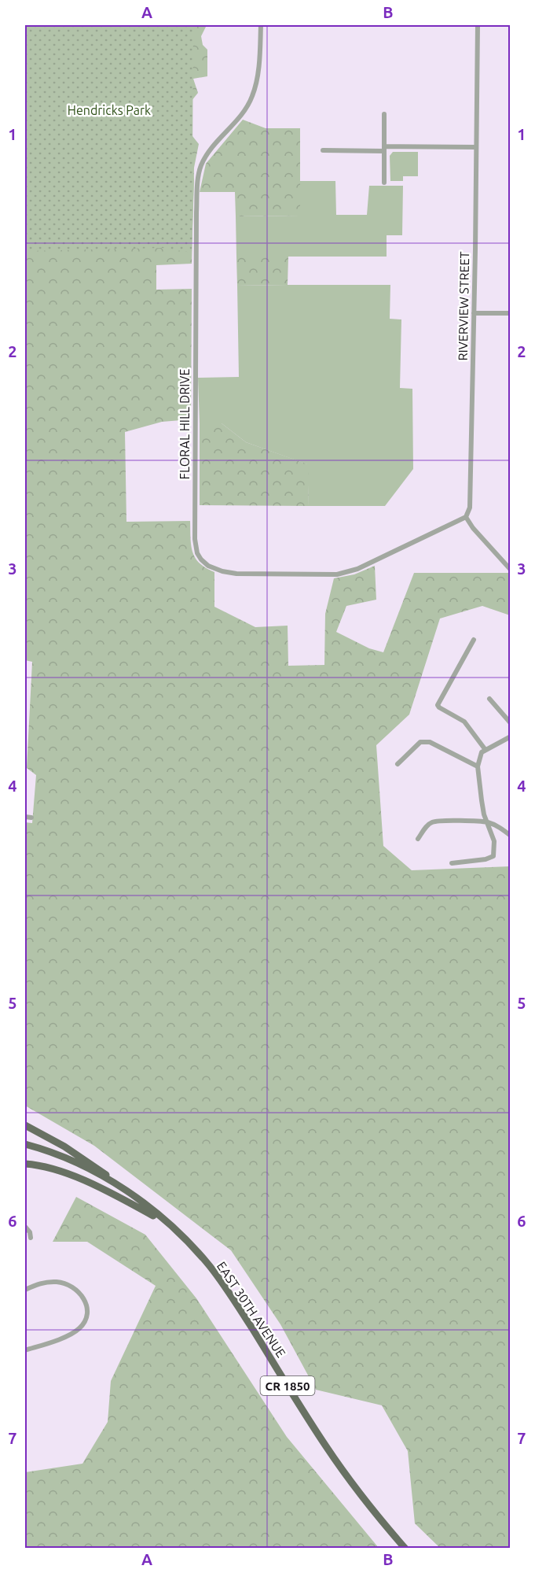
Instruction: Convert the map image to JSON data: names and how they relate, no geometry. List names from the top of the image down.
{
  "streets": {
    "main road": ["EAST 30TH AVENUE", "CR 1850"],
    "street": ["RIVERVIEW STREET", "FLORAL HILL DRIVE"]
  },
  "crossings": [
    ["RIVERVIEW STREET", "FLORAL HILL DRIVE"]
  ],
  "parks": ["Hendricks Park"],
  "grid": {
    "columns": ["A", "B"],
    "rows": [
      "1",
      "2",
      "3",
      "4",
      "5",
      "6",
      "7"
    ]
  }
}
